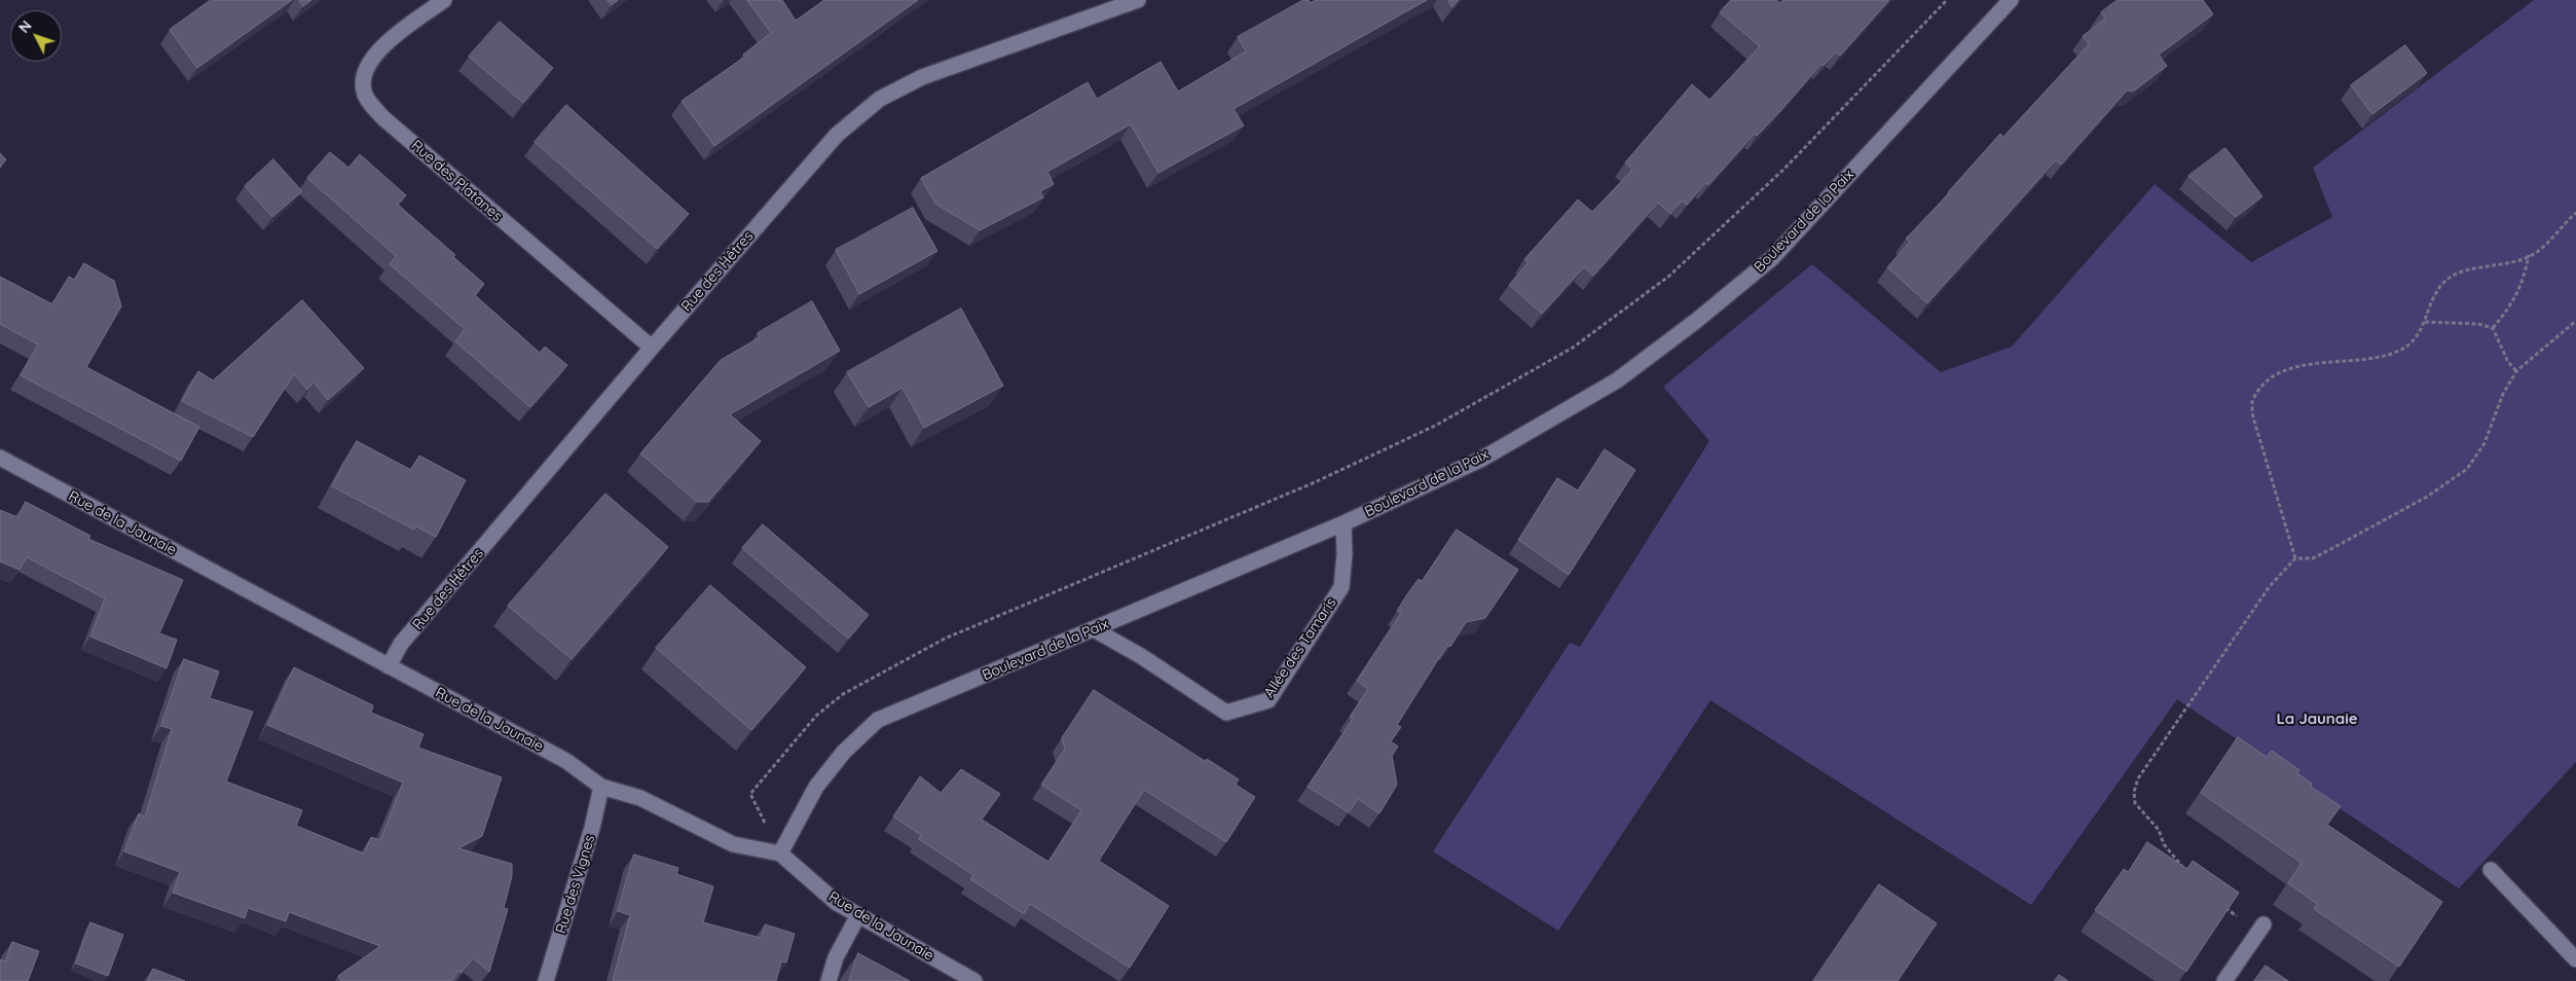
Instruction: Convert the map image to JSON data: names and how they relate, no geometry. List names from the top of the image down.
{
  "streets": {
    "street": [
      "Rue des Platanes",
      "Boulevard de la Paix",
      "Rue des Hêtres",
      "Rue de la Jaunaie",
      "Allée des Tamaris",
      "Rue des Vignes"
    ]
  },
  "crossings": [
    ["Rue des Platanes", "Rue des Hêtres"],
    ["Boulevard de la Paix", "Rue de la Jaunaie"],
    ["Boulevard de la Paix", "Allée des Tamaris"],
    ["Rue des Hêtres", "Rue de la Jaunaie"],
    ["Rue de la Jaunaie", "Rue des Vignes"]
  ],
  "districts": ["La Jaunaie"],
  "north": "top left"
}
